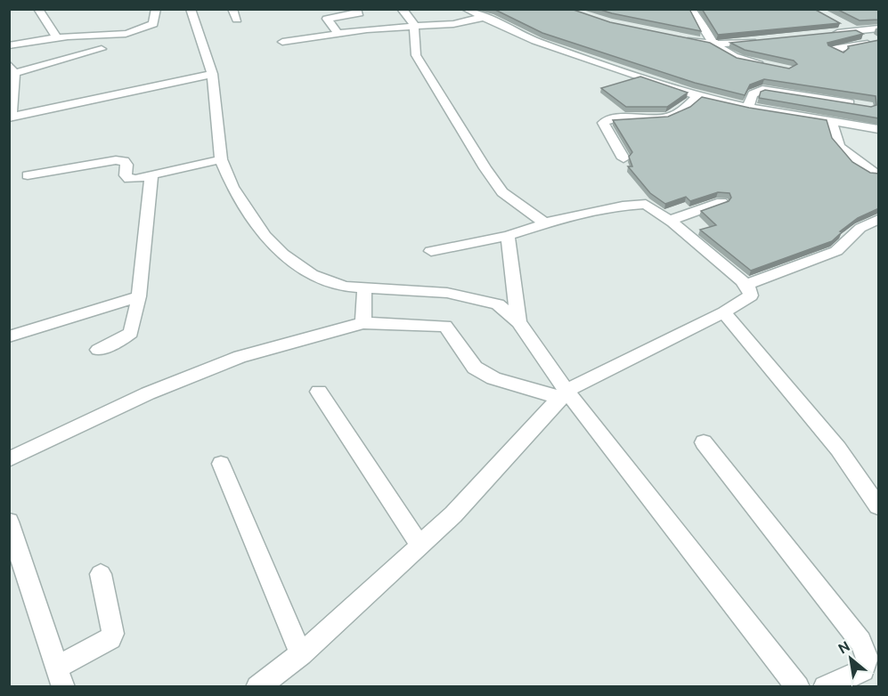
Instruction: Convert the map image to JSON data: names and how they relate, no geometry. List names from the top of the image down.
{
  "north": "top left"
}
